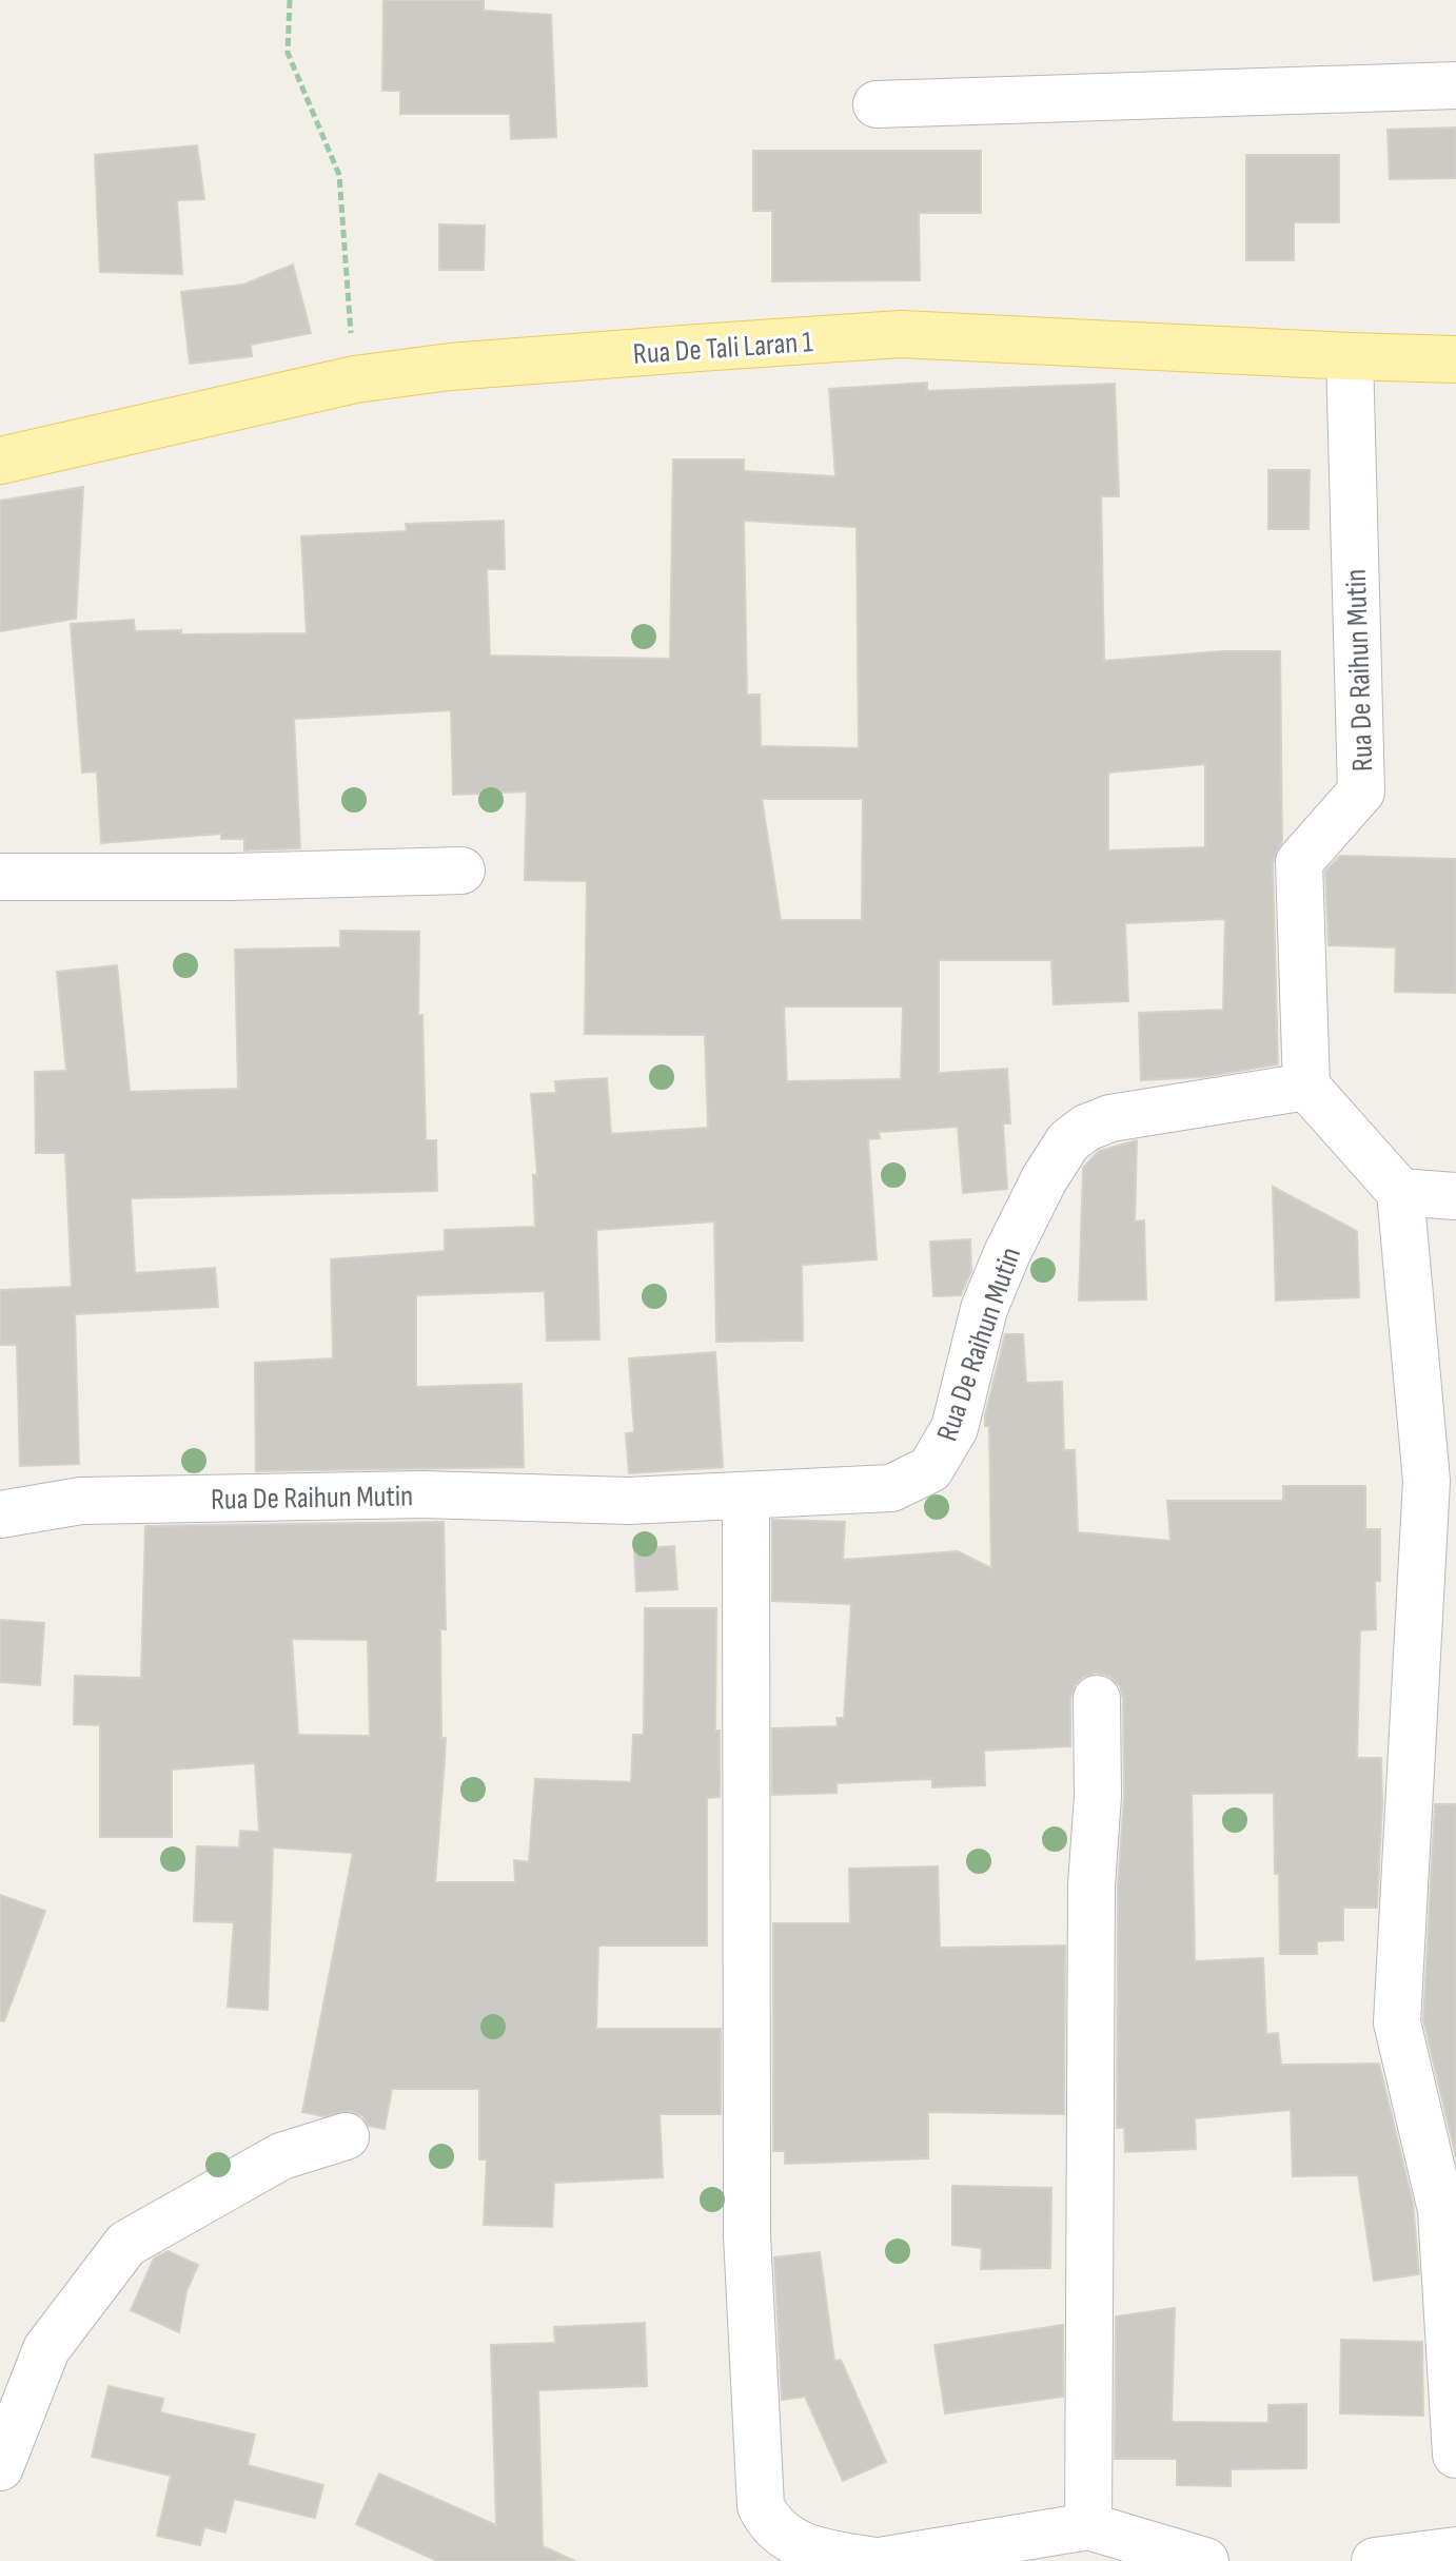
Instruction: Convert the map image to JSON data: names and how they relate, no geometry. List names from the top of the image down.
{
  "streets": {
    "main road": ["Rua De Tali Laran 1"],
    "street": ["Rua De Raihun Mutin"]
  },
  "crossings": [
    ["Rua De Tali Laran 1", "Rua De Raihun Mutin"]
  ]
}
